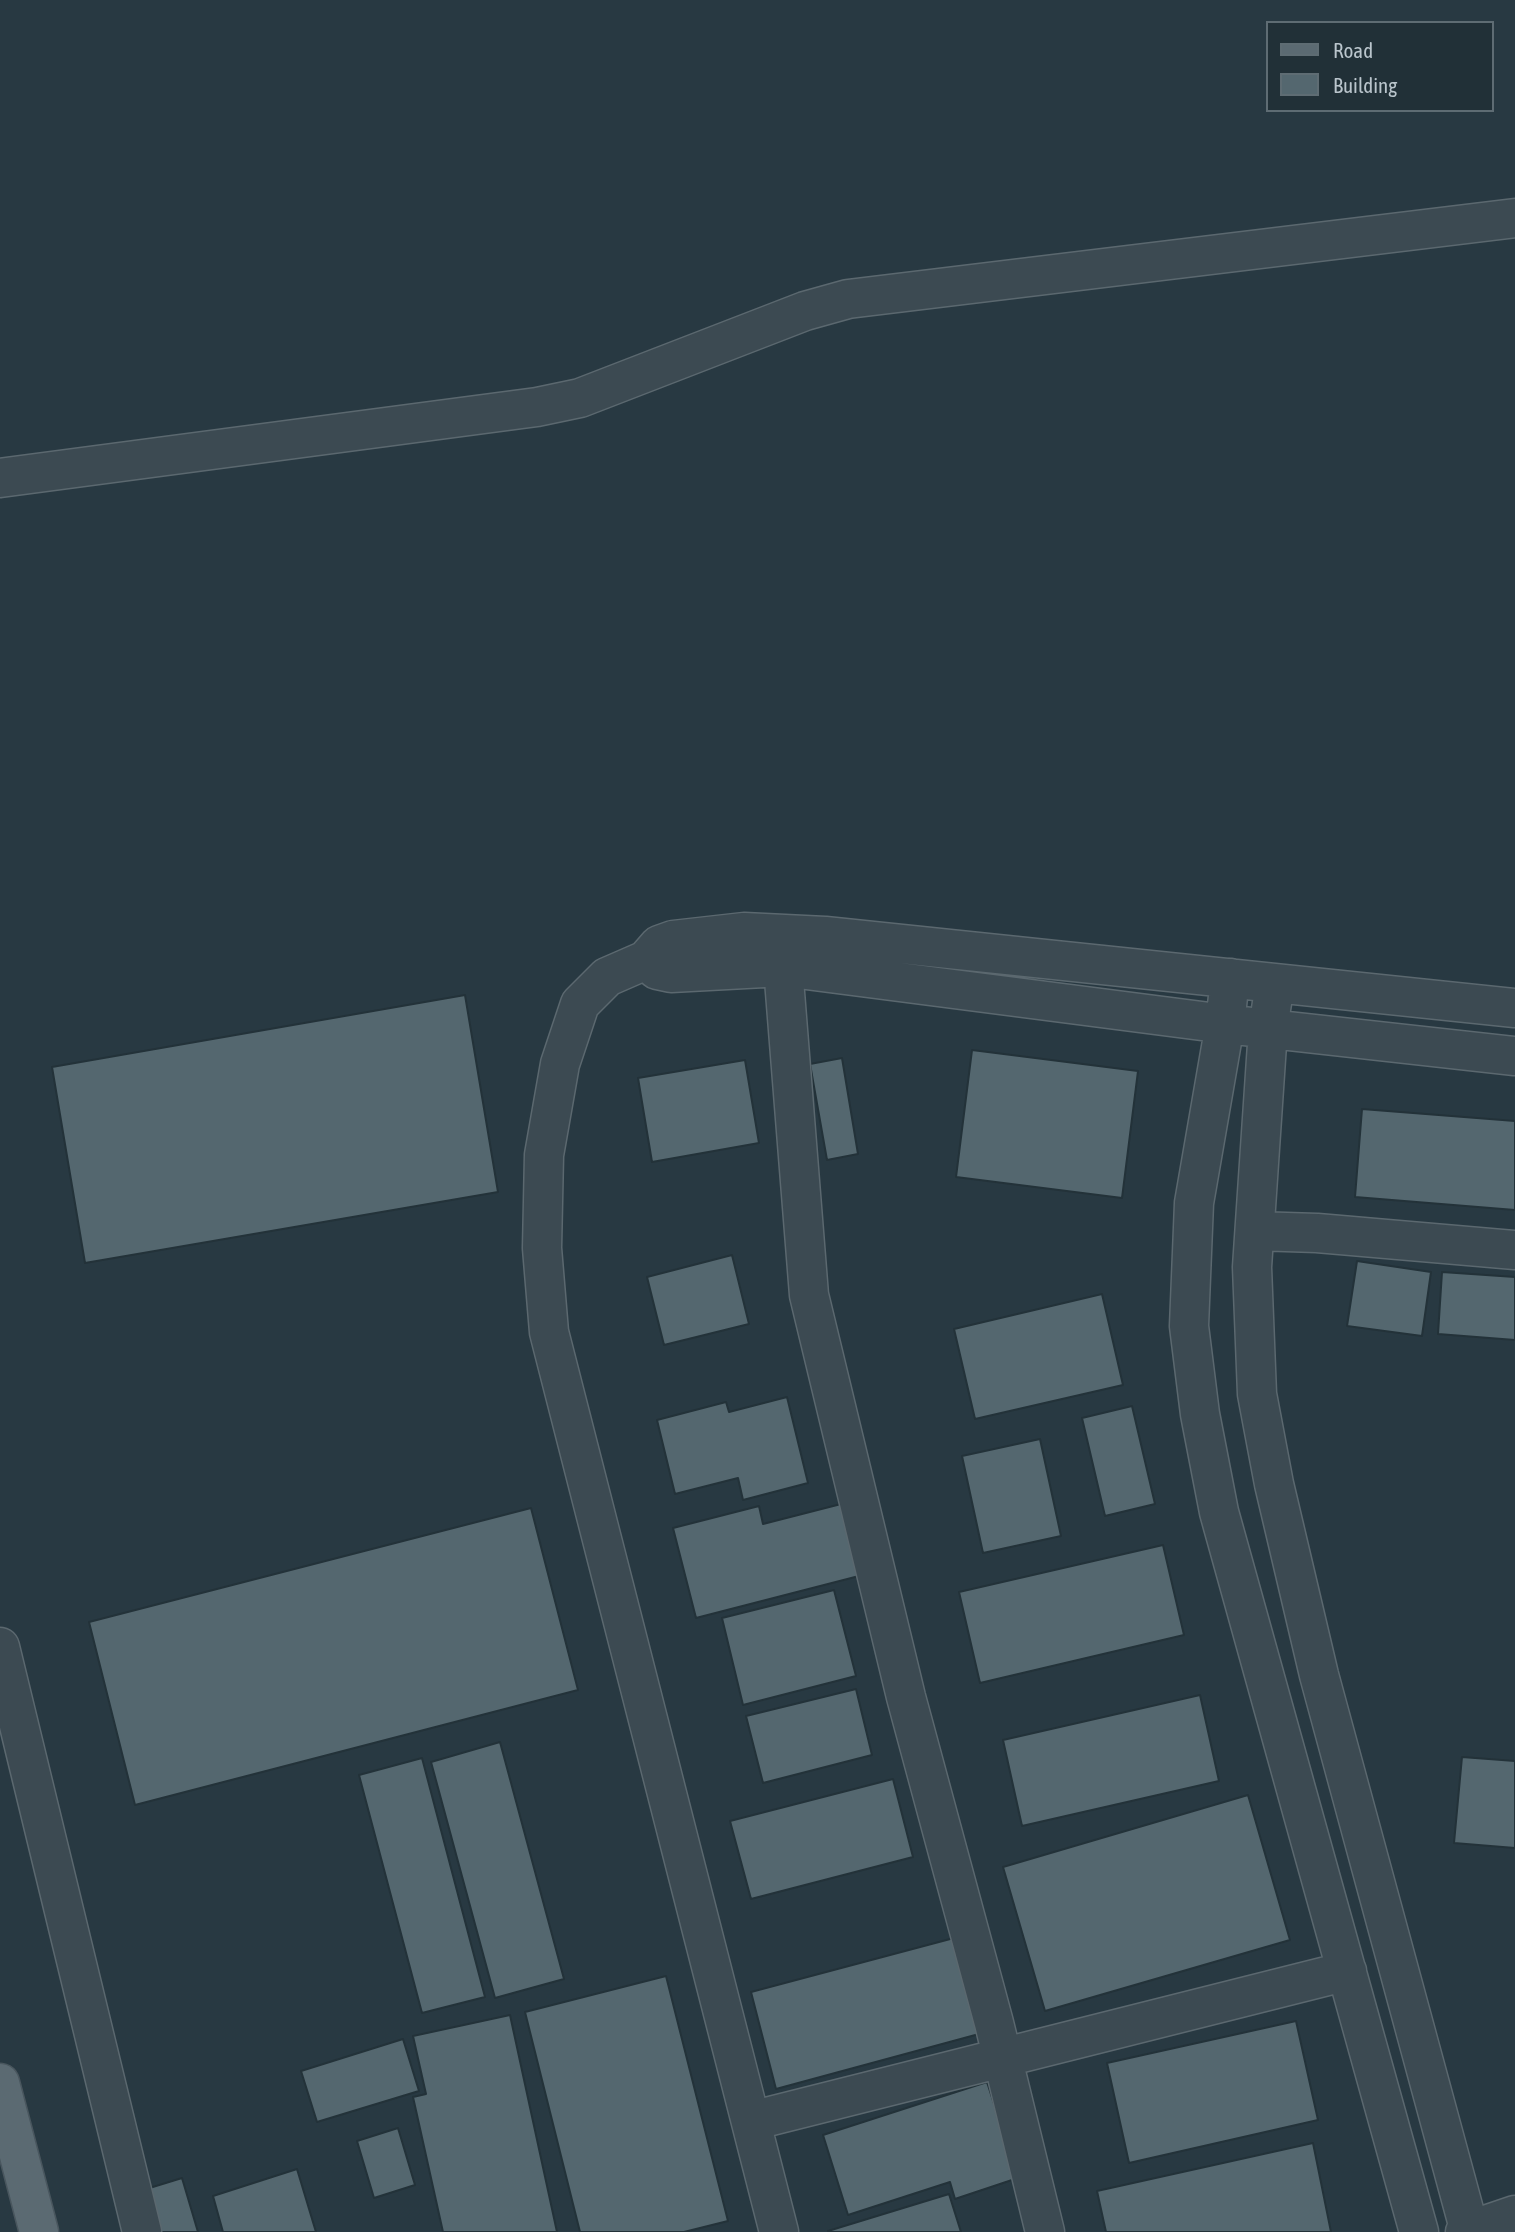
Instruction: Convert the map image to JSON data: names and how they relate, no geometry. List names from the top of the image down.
{
  "legend": ["Road", "Building"]
}
